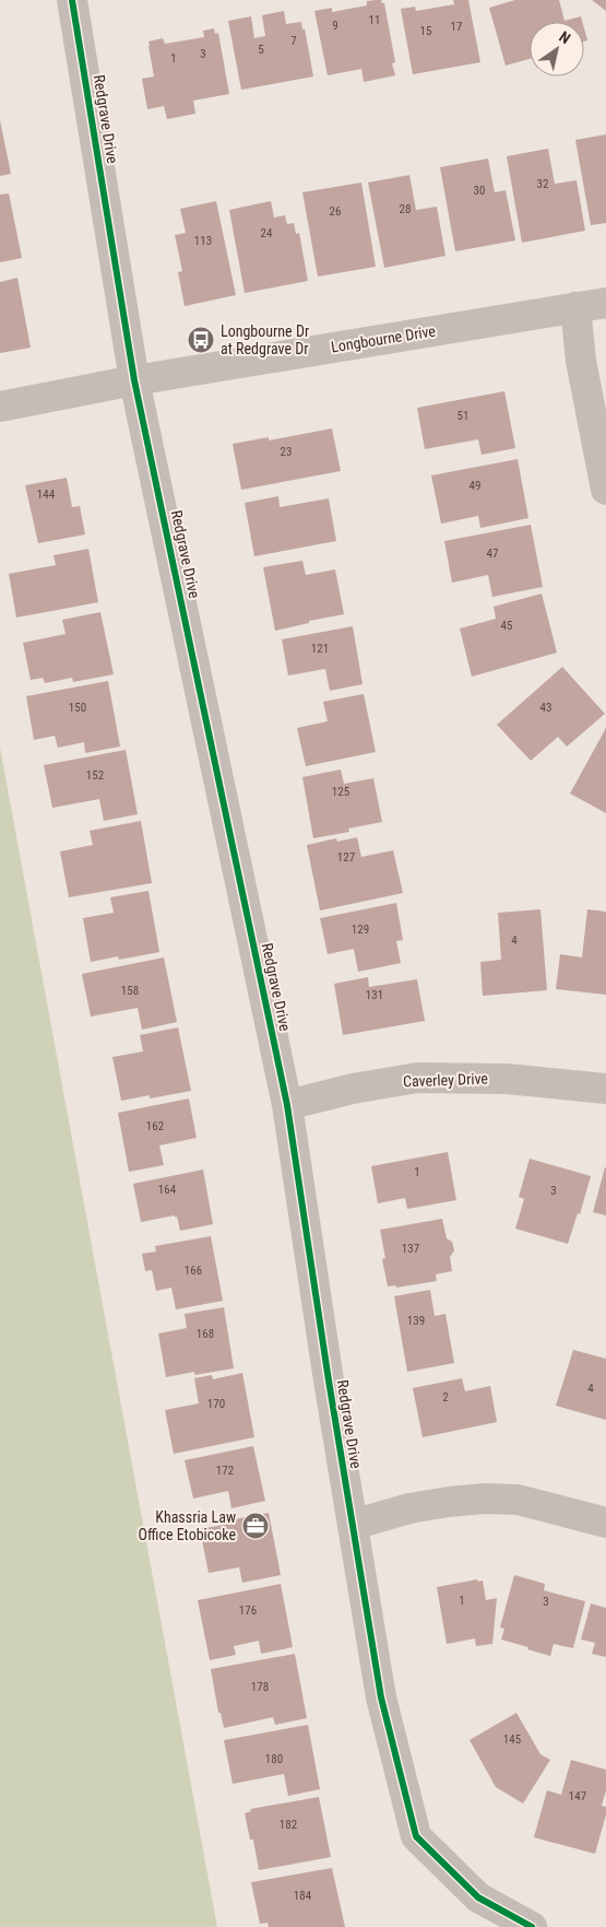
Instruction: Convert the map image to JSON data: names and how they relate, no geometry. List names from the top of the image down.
{
  "streets": {
    "street": ["Redgrave Drive", "Longbourne Drive", "Caverley Drive"]
  },
  "crossings": [
    ["Redgrave Drive", "Longbourne Drive"],
    ["Redgrave Drive", "Caverley Drive"]
  ],
  "places": {
    "bus stop": ["Longbourne Dr at Redgrave Dr"],
    "office": ["Khassria Law Office Etobicoke"]
  },
  "house_numbers": [
    "11",
    "9",
    "17",
    "15",
    "7",
    "5",
    "3",
    "1",
    "32",
    "30",
    "28",
    "26",
    "24",
    "113",
    "51",
    "23",
    "49",
    "144",
    "47",
    "45",
    "121",
    "150",
    "43",
    "152",
    "125",
    "127",
    "129",
    "4",
    "158",
    "131",
    "162",
    "1",
    "164",
    "3",
    "137",
    "166",
    "139",
    "168",
    "4",
    "2",
    "170",
    "172",
    "1",
    "3",
    "176",
    "178",
    "145",
    "180",
    "147",
    "182",
    "184"
  ],
  "north": "top right"
}
